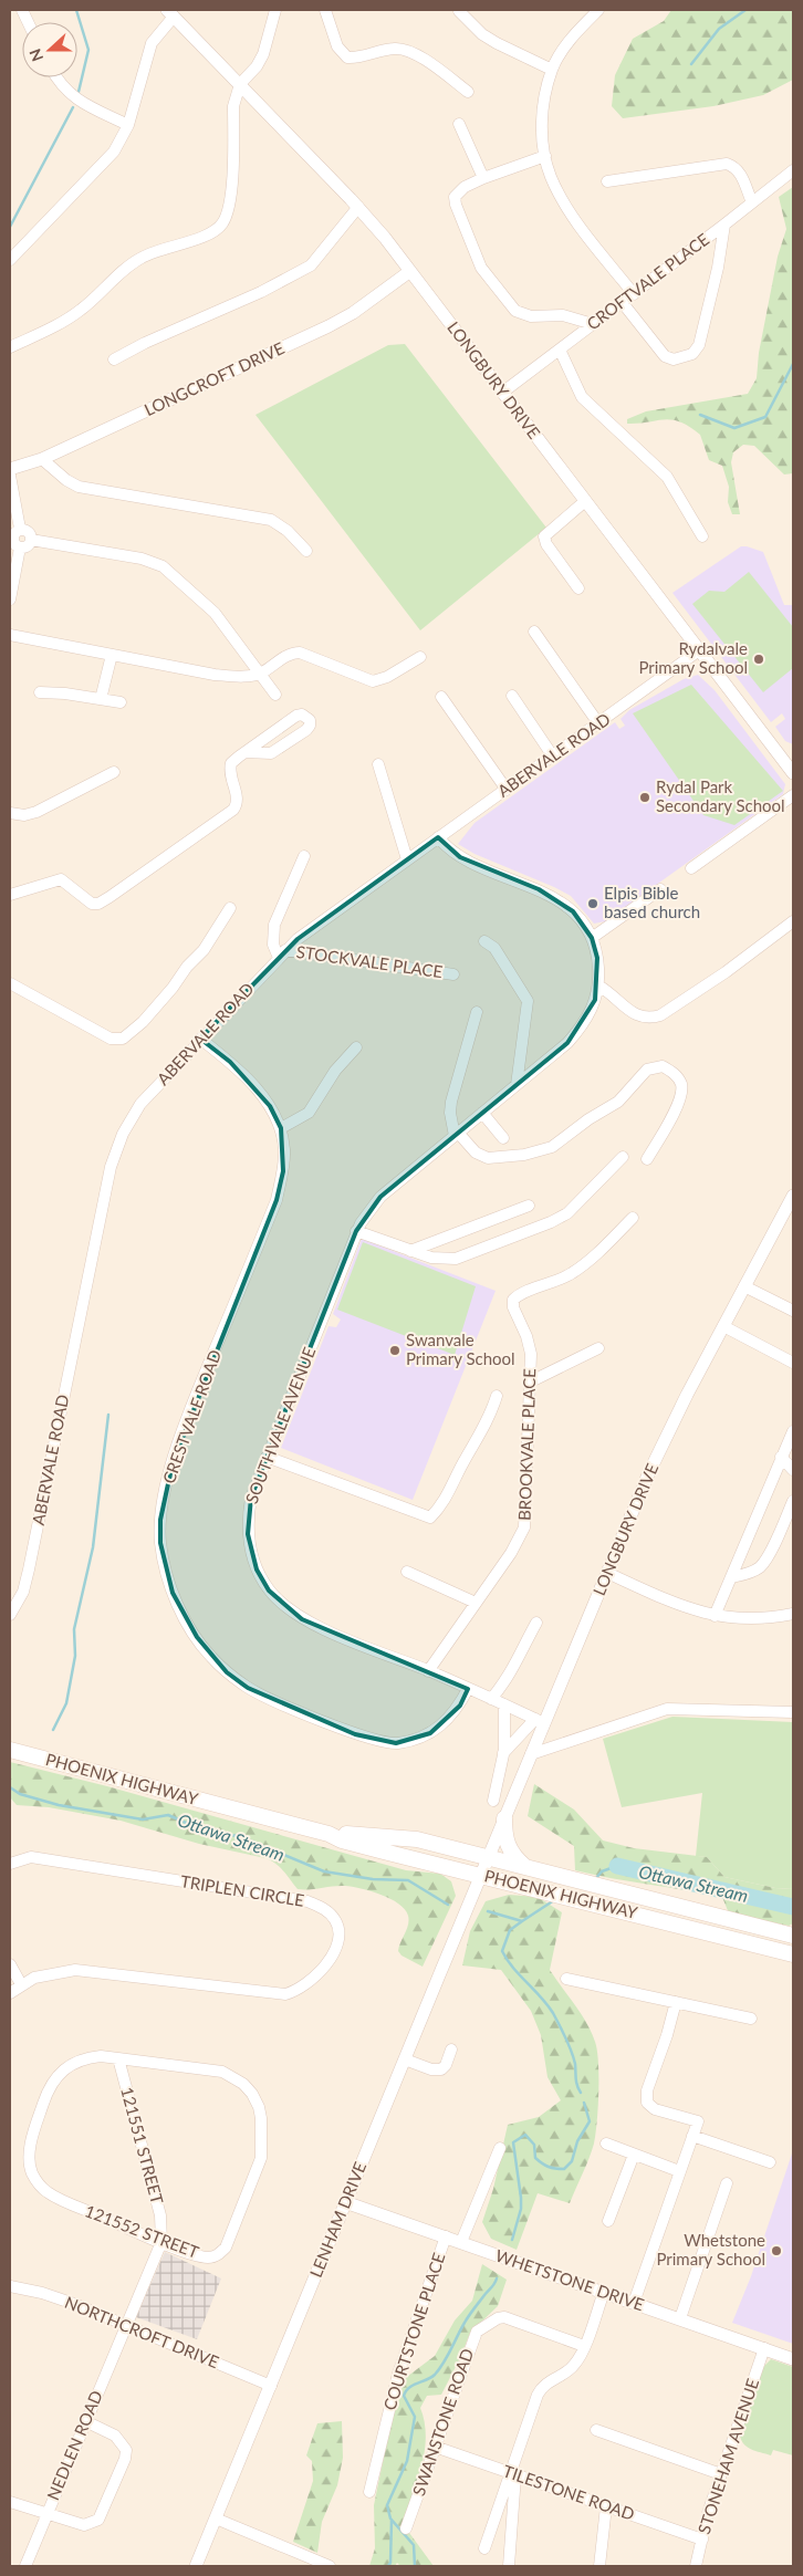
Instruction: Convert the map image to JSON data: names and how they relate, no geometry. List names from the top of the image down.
{
  "streets": {
    "main road": ["PHOENIX HIGHWAY"],
    "street": [
      "CROFTVALE PLACE",
      "LONGCROFT DRIVE",
      "LONGBURY DRIVE",
      "ABERVALE ROAD",
      "STOCKVALE PLACE",
      "CRESTVALE ROAD",
      "SOUTHVALE AVENUE",
      "BROOKVALE PLACE",
      "TRIPLEN CIRCLE",
      "121551 STREET",
      "LENHAM DRIVE",
      "121552 STREET",
      "WHETSTONE DRIVE",
      "COURTSTONE PLACE",
      "NORTHCROFT DRIVE",
      "SWANSTONE ROAD",
      "NEDLEN ROAD",
      "STONEHAM AVENUE",
      "TILESTONE ROAD"
    ]
  },
  "crossings": [
    ["CROFTVALE PLACE", "LONGBURY DRIVE"],
    ["LONGCROFT DRIVE", "LONGBURY DRIVE"],
    ["LONGBURY DRIVE", "ABERVALE ROAD"],
    ["LONGBURY DRIVE", "SOUTHVALE AVENUE"],
    ["LONGBURY DRIVE", "PHOENIX HIGHWAY"],
    ["LONGBURY DRIVE", "LENHAM DRIVE"],
    ["ABERVALE ROAD", "STOCKVALE PLACE"],
    ["ABERVALE ROAD", "CRESTVALE ROAD"],
    ["ABERVALE ROAD", "SOUTHVALE AVENUE"],
    ["CRESTVALE ROAD", "SOUTHVALE AVENUE"],
    ["SOUTHVALE AVENUE", "BROOKVALE PLACE"],
    ["PHOENIX HIGHWAY", "LENHAM DRIVE"],
    ["121551 STREET", "121552 STREET"],
    ["121551 STREET", "NORTHCROFT DRIVE"],
    ["121551 STREET", "NEDLEN ROAD"],
    ["LENHAM DRIVE", "WHETSTONE DRIVE"],
    ["LENHAM DRIVE", "NORTHCROFT DRIVE"],
    ["WHETSTONE DRIVE", "COURTSTONE PLACE"],
    ["WHETSTONE DRIVE", "STONEHAM AVENUE"],
    ["NORTHCROFT DRIVE", "NEDLEN ROAD"],
    ["SWANSTONE ROAD", "TILESTONE ROAD"],
    ["STONEHAM AVENUE", "TILESTONE ROAD"]
  ],
  "water": ["Ottawa Stream"],
  "places": [
    "Rydalvale Primary School",
    "Rydal Park Secondary School",
    "Elpis Bible based church",
    "Swanvale Primary School",
    "Whetstone Primary School"
  ],
  "north": "left"
}
